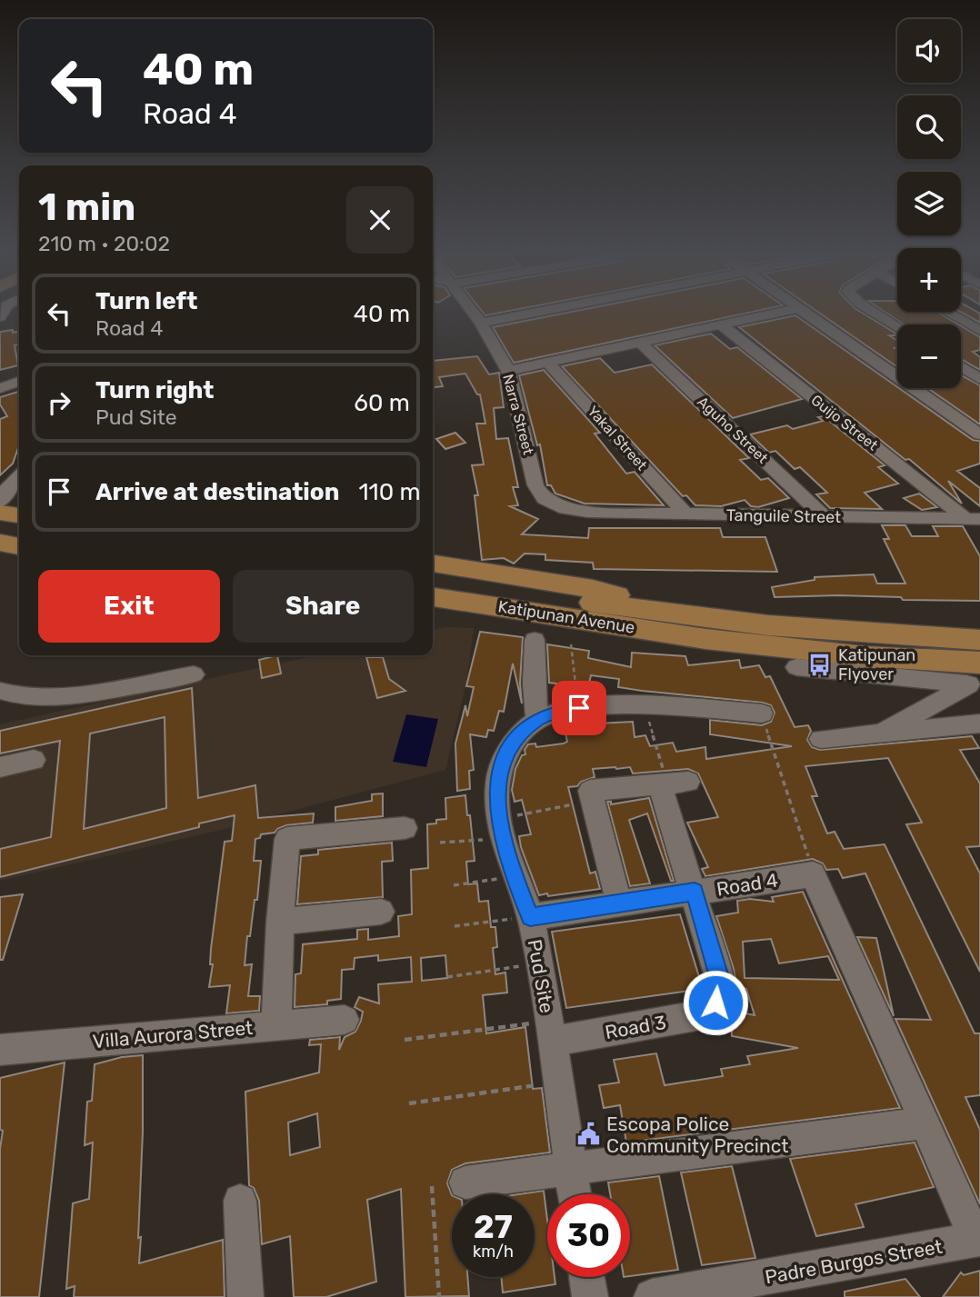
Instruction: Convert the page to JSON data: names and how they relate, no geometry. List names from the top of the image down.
{
  "streets": {
    "main road": ["Katipunan Avenue"],
    "street": [
      "Narra Street",
      "Guijo Street",
      "Aguho Street",
      "Yakal Street",
      "Tanguile Street",
      "Road 4",
      "Pud Site",
      "Road 3",
      "Villa Aurora Street",
      "Padre Burgos Street"
    ]
  },
  "crossings": [
    ["Narra Street", "Tanguile Street"],
    ["Guijo Street", "Tanguile Street"],
    ["Aguho Street", "Tanguile Street"],
    ["Yakal Street", "Tanguile Street"],
    ["Road 4", "Pud Site"],
    ["Road 4", "Road 3"],
    ["Pud Site", "Road 3"]
  ],
  "places": {
    "bus stop": ["Katipunan Flyover"],
    "public building": ["Escopa Police Community Precinct"]
  },
  "page": {
    "map_buttons": ["+", "−"],
    "turn": ["40 m", "Road 4"],
    "heading": ["1 min", "210 m · 20:02"],
    "list": [
      {
        "name": "Turn left",
        "note": "Road 4",
        "value": "40 m"
      },
      {
        "name": "Turn right",
        "note": "Pud Site",
        "value": "60 m"
      },
      {
        "name": "Arrive at destination",
        "value": "110 m"
      }
    ],
    "buttons": ["Exit", "Share"],
    "speed": "27 km/h",
    "limit": "30"
  }
}
